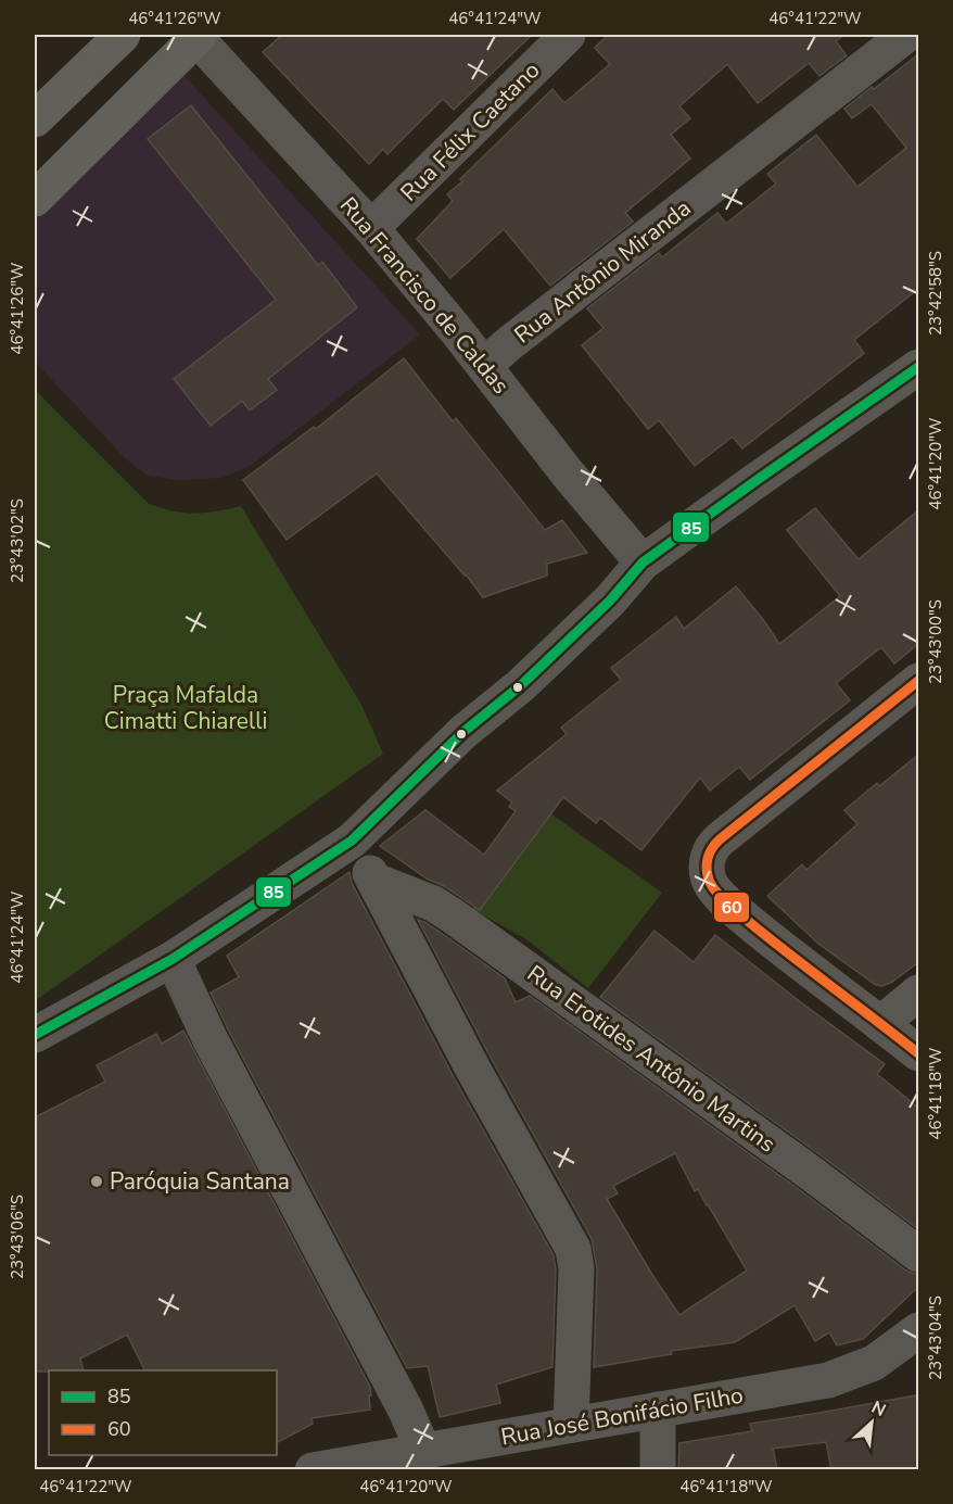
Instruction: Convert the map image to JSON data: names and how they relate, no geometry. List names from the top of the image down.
{
  "streets": {
    "street": [
      "Rua Félix Caetano",
      "Rua Antônio Miranda",
      "Rua Francisco de Caldas",
      "Rua Erotides Antônio Martins",
      "Rua José Bonifácio Filho"
    ]
  },
  "crossings": [
    ["Rua Félix Caetano", "Rua Francisco de Caldas"],
    ["Rua Antônio Miranda", "Rua Francisco de Caldas"]
  ],
  "parks": ["Praça Mafalda Cimatti Chiarelli"],
  "places": ["Paróquia Santana"],
  "lines": ["transit line 85", "transit line 60"],
  "legend": ["85", "60"],
  "north": "top right",
  "coordinates": [
    "46°41'26\"W",
    "46°41'24\"W",
    "46°41'22\"W",
    "23°42'58\"S",
    "46°41'20\"W",
    "23°43'02\"S",
    "23°43'00\"S",
    "46°41'18\"W",
    "23°43'06\"S",
    "23°43'04\"S"
  ]
}
